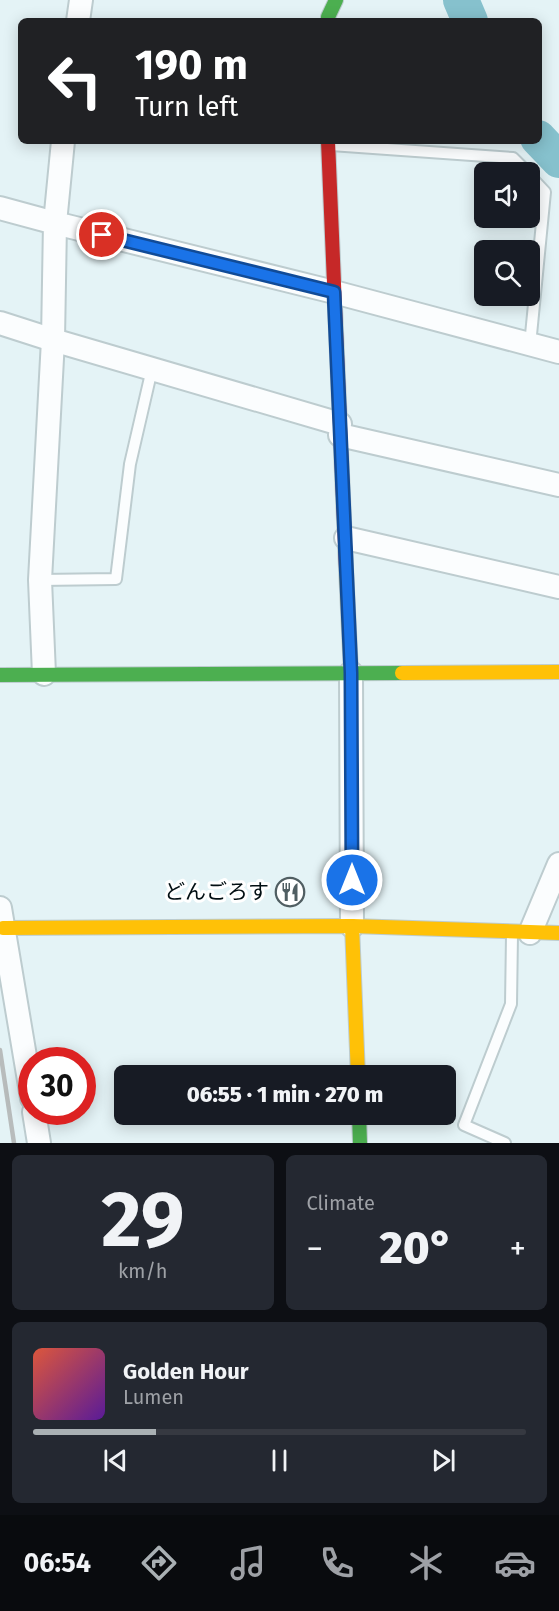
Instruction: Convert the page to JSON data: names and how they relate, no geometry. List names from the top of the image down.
{
  "places": {
    "restaurant": ["どんごろす"]
  },
  "page": {
    "turn": ["190 m", "Turn left"],
    "limit": "30",
    "trip": "06:55 · 1 min · 270 m",
    "tile": [
      ["29", "km/h"],
      "Climate"
    ],
    "heat": ["−", "20°", "+"],
    "song": ["Golden Hour", "Lumen"],
    "tabs": "06:54"
  }
}
